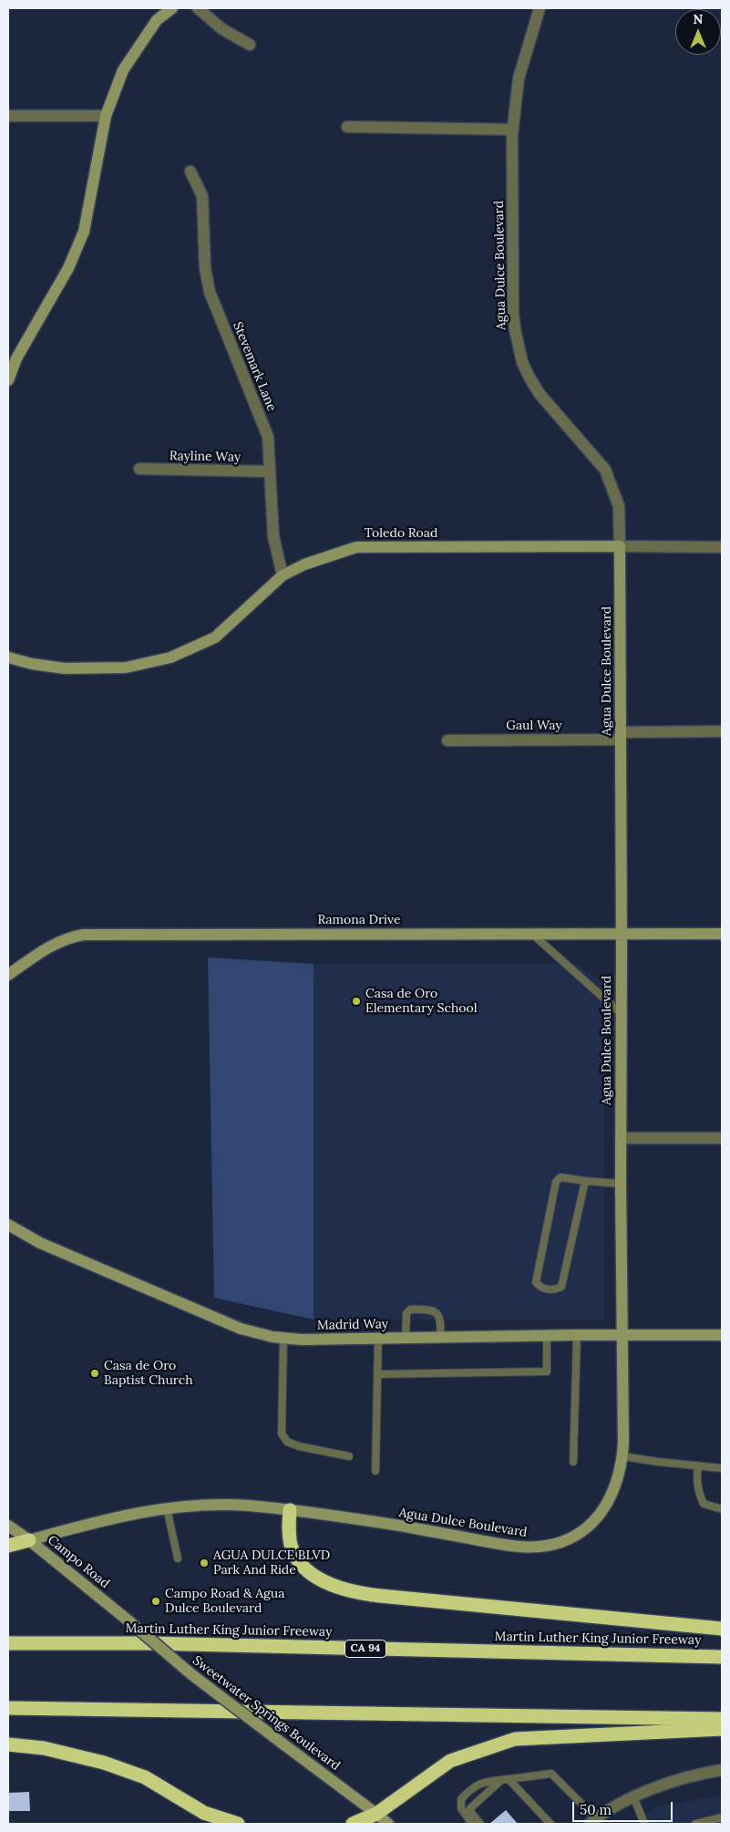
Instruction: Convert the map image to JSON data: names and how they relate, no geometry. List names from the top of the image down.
{
  "streets": {
    "highway": ["Martin Luther King Junior Freeway", "CA 94"],
    "street": [
      "Agua Dulce Boulevard",
      "Stevemark Lane",
      "Rayline Way",
      "Toledo Road",
      "Gaul Way",
      "Ramona Drive",
      "Madrid Way",
      "Campo Road",
      "Sweetwater Springs Boulevard"
    ]
  },
  "crossings": [
    ["Agua Dulce Boulevard", "Toledo Road"],
    ["Agua Dulce Boulevard", "Gaul Way"],
    ["Agua Dulce Boulevard", "Ramona Drive"],
    ["Agua Dulce Boulevard", "Madrid Way"],
    ["Agua Dulce Boulevard", "Campo Road"],
    ["Stevemark Lane", "Rayline Way"],
    ["Stevemark Lane", "Toledo Road"],
    ["Campo Road", "Sweetwater Springs Boulevard"]
  ],
  "places": [
    "Casa de Oro Elementary School",
    "Casa de Oro Baptist Church",
    "AGUA DULCE BLVD Park And Ride",
    "Campo Road & Agua Dulce Boulevard"
  ],
  "scale_bar": "50 m",
  "north": "top"
}
